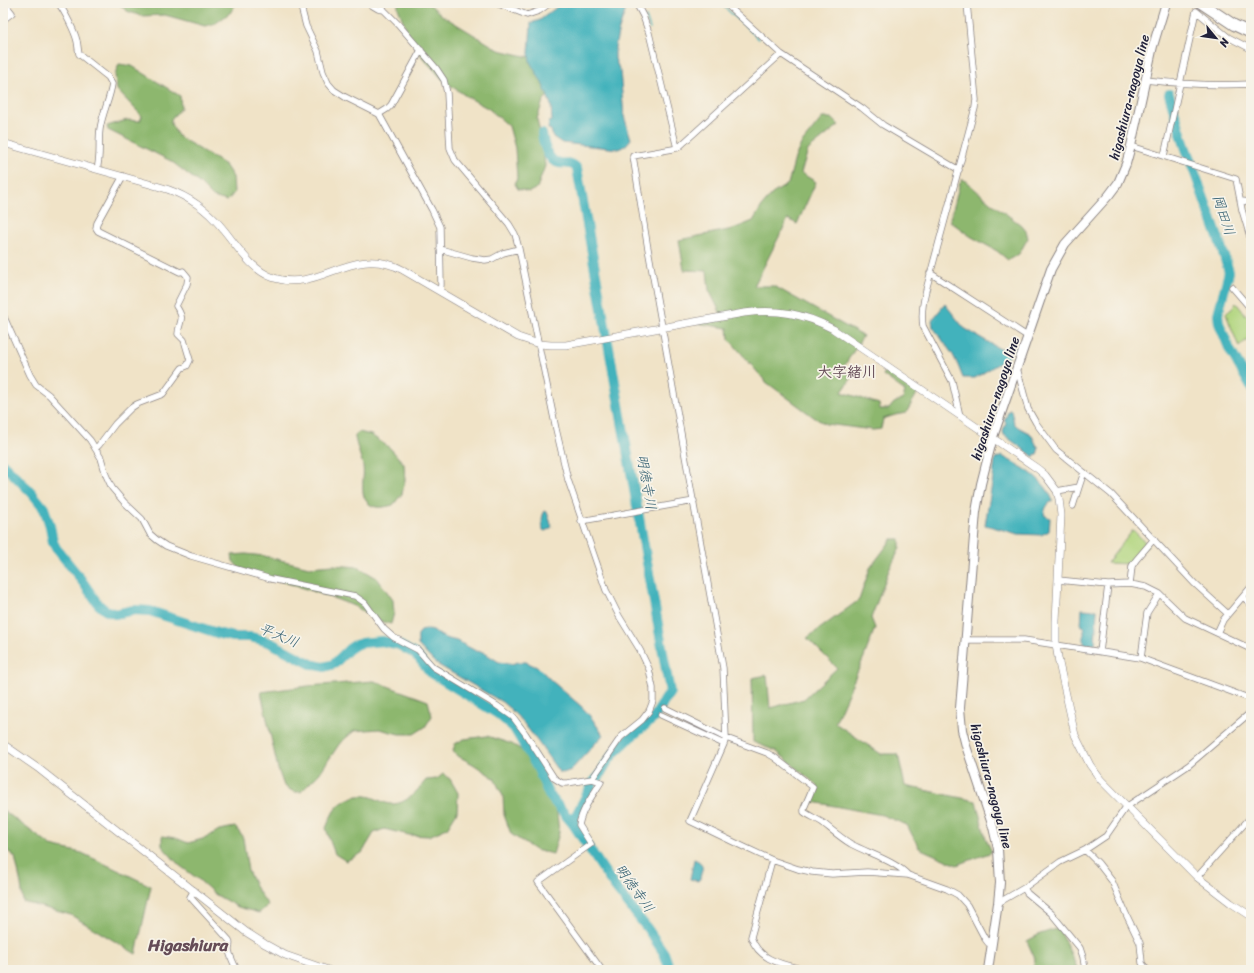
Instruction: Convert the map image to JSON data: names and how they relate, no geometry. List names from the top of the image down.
{
  "streets": {
    "main road": ["higashiura-nagoya line"]
  },
  "districts": ["大字緒川", "Higashiura"],
  "water": ["岡田川", "明徳寺川", "平大川"],
  "north": "bottom right"
}
